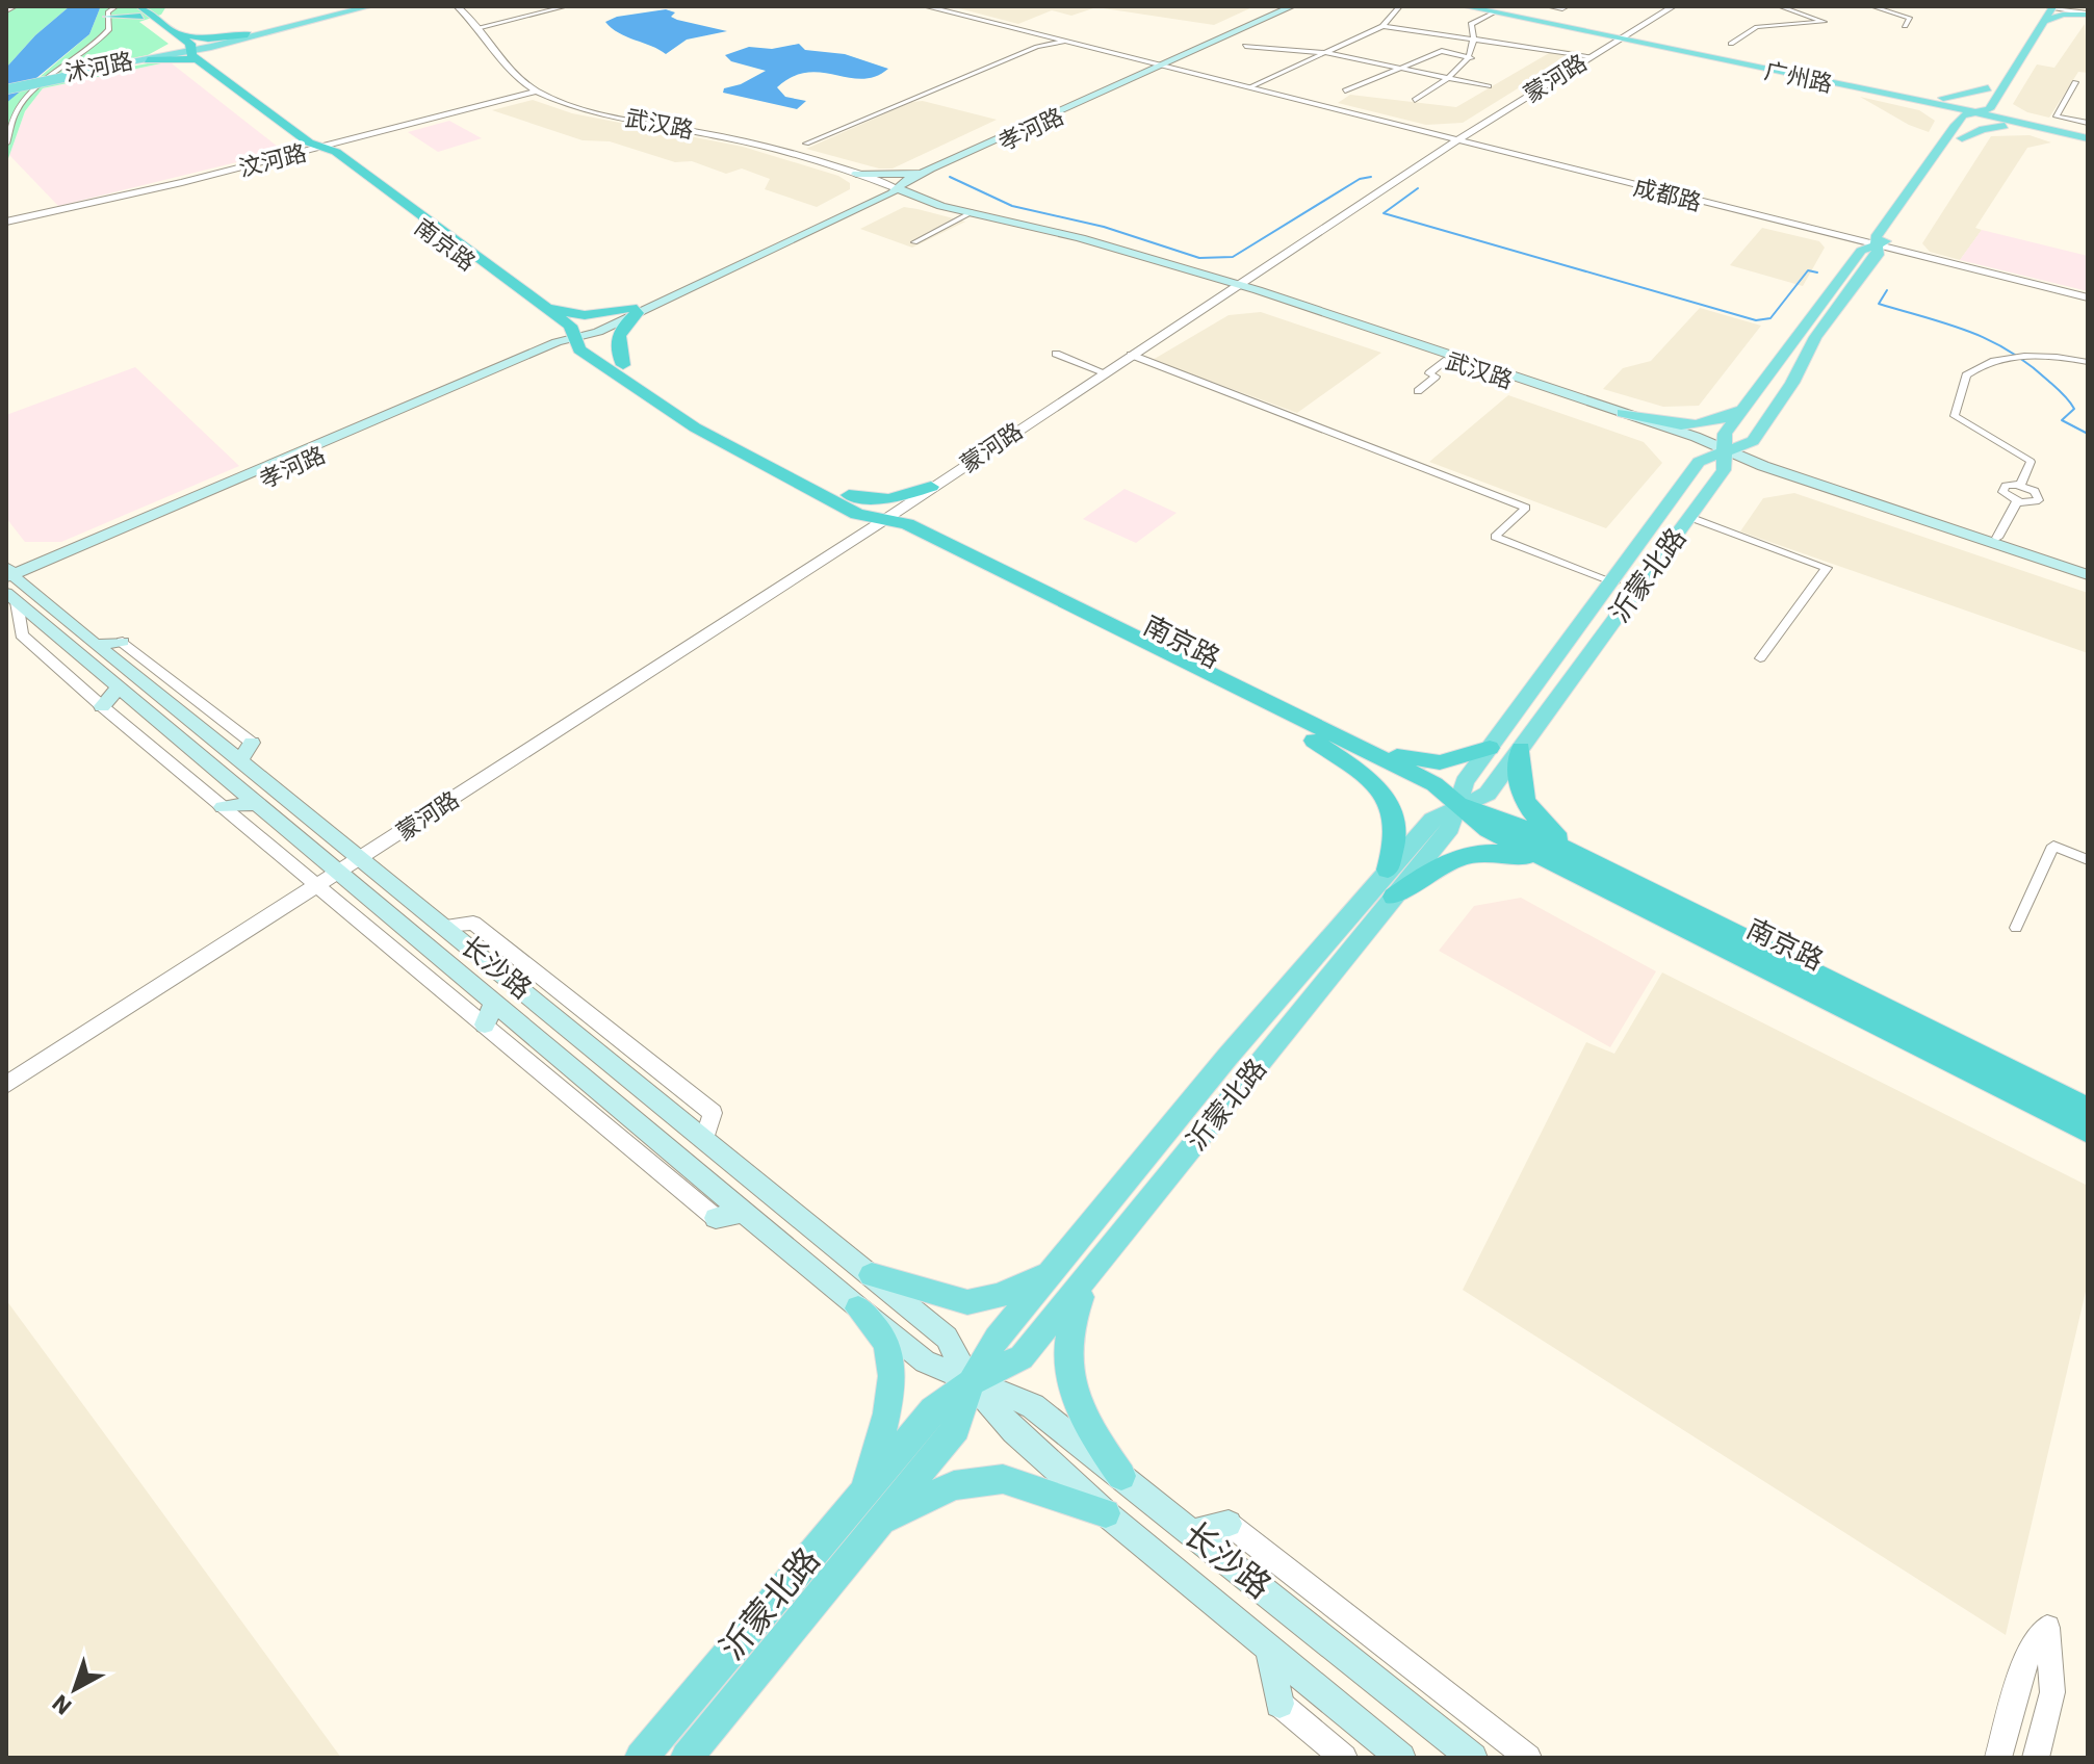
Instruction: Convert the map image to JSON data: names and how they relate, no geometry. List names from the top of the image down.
{
  "streets": {
    "highway": ["南京路"],
    "main road": [
      "沭河路",
      "广州路",
      "武汉路",
      "孝河路",
      "沂蒙北路",
      "长沙路"
    ],
    "street": ["蒙河路", "汶河路", "成都路"]
  },
  "crossings": [
    ["广州路", "蒙河路"],
    ["广州路", "沂蒙北路"],
    ["蒙河路", "武汉路"],
    ["蒙河路", "成都路"],
    ["蒙河路", "南京路"],
    ["蒙河路", "长沙路"],
    ["武汉路", "孝河路"],
    ["武汉路", "汶河路"],
    ["武汉路", "沂蒙北路"],
    ["孝河路", "成都路"],
    ["孝河路", "南京路"],
    ["孝河路", "长沙路"],
    ["汶河路", "南京路"],
    ["成都路", "沂蒙北路"],
    ["南京路", "沂蒙北路"],
    ["沂蒙北路", "长沙路"]
  ],
  "north": "bottom left"
}
